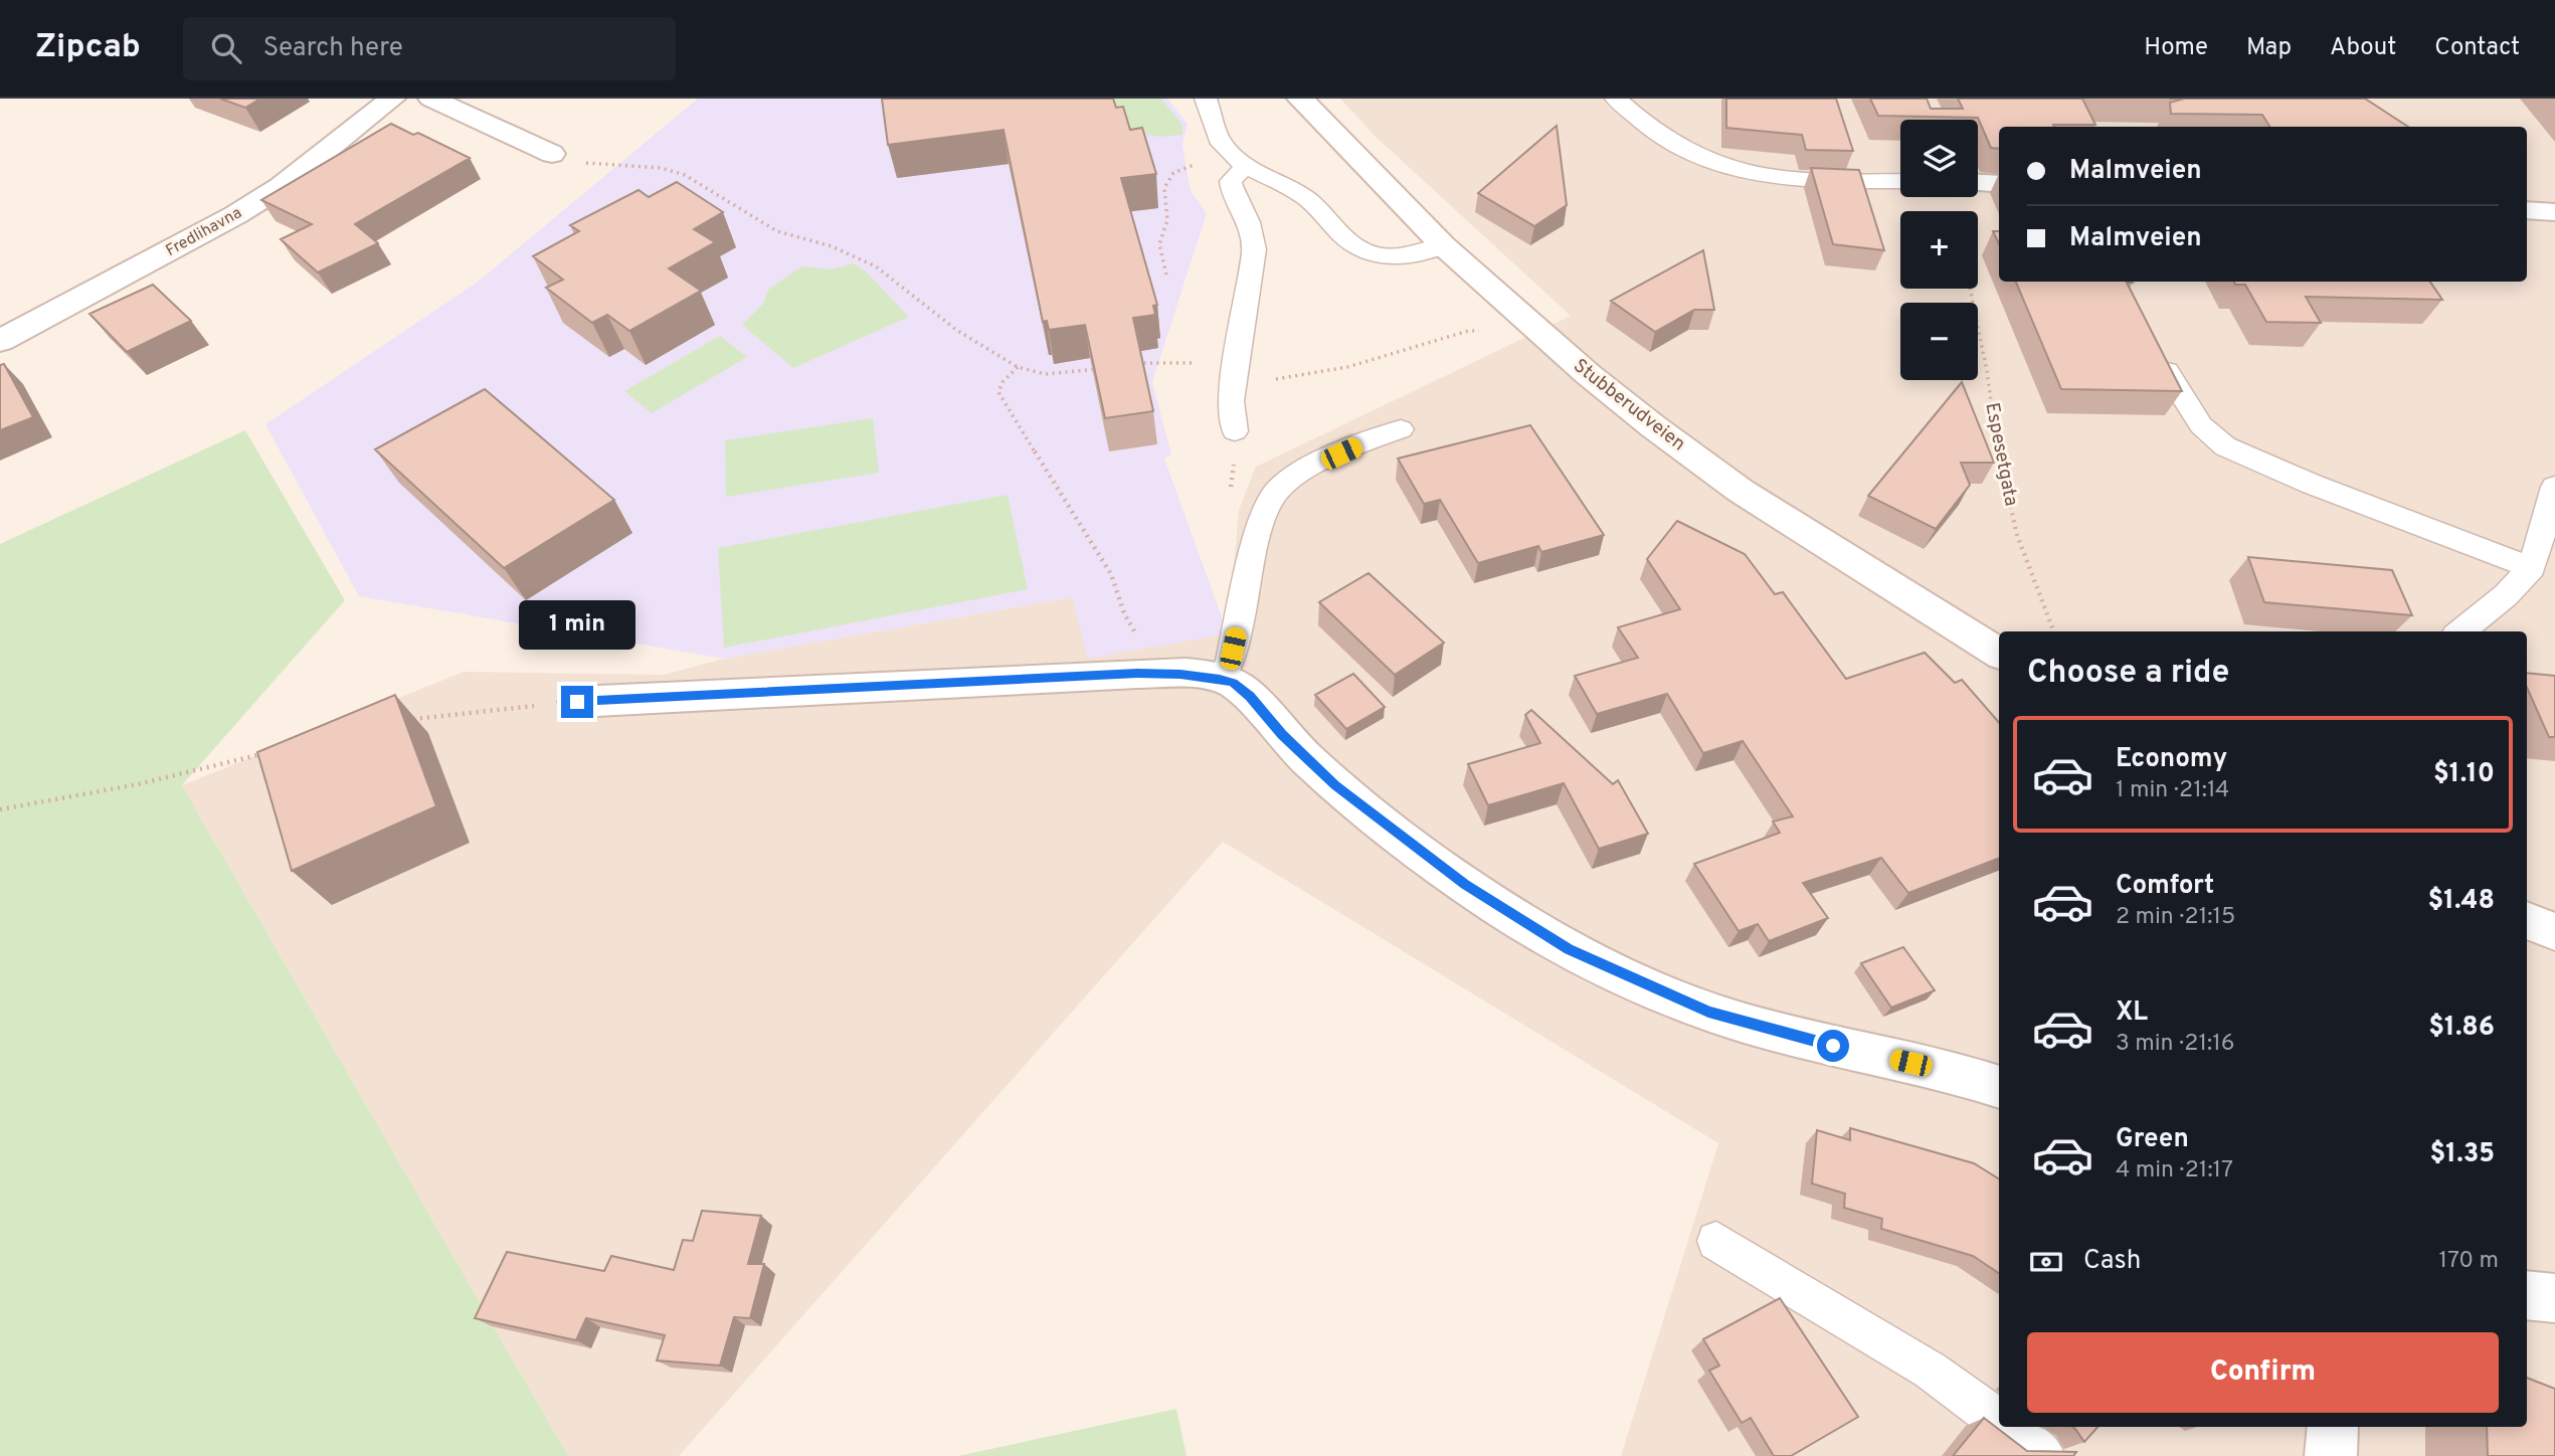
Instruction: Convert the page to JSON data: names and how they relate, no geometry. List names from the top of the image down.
{
  "streets": {
    "street": ["Fredlihavna", "Stubberudveien"],
    "path": ["Espesetgata"]
  },
  "page": {
    "header": "Zipcab",
    "search": "Search here",
    "nav": [
      "Home",
      "Map",
      "About",
      "Contact"
    ],
    "map_buttons": ["+", "−"],
    "banner": ["Malmveien", "Malmveien"],
    "bubble": "1 min",
    "heading": "Choose a ride",
    "list": [
      {
        "name": "Economy",
        "note": "1 min · 21:14",
        "value": "$1.10"
      },
      {
        "name": "Comfort",
        "note": "2 min · 21:15",
        "value": "$1.48"
      },
      {
        "name": "XL",
        "note": "3 min · 21:16",
        "value": "$1.86"
      },
      {
        "name": "Green",
        "note": "4 min · 21:17",
        "value": "$1.35"
      }
    ],
    "pay": ["Cash", "170 m"],
    "buttons": "Confirm"
  }
}
